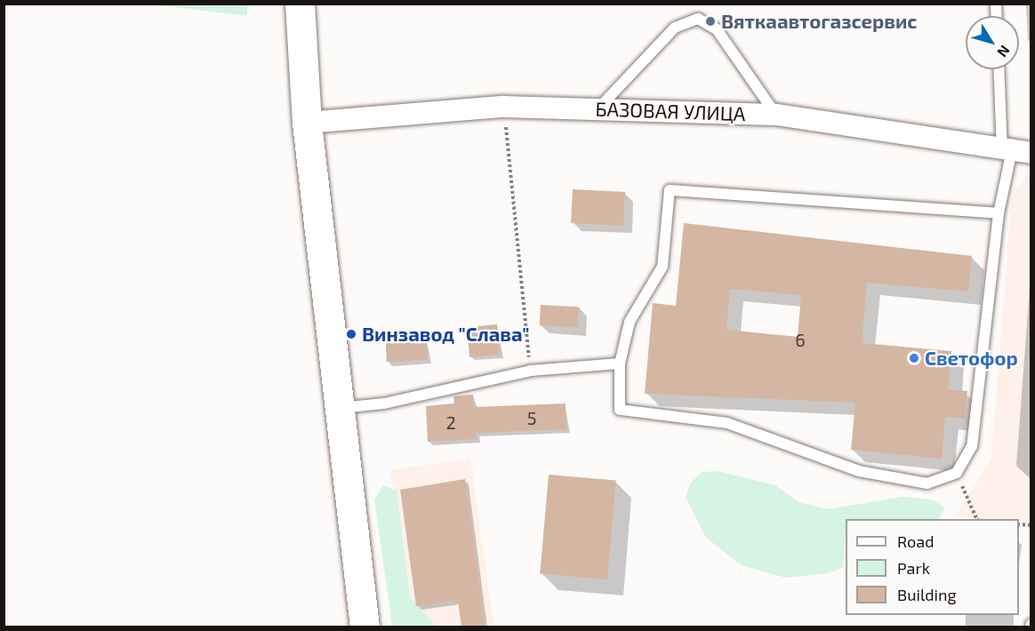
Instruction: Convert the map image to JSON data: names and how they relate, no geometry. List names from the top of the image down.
{
  "streets": {
    "street": ["БАЗОВАЯ УЛИЦА"]
  },
  "places": ["Вяткаавтогазсервис", "Винзавод \"Слава\"", "Светофор"],
  "house_numbers": ["6", "5", "2"],
  "legend": ["Road", "Park", "Building"],
  "north": "bottom right"
}
